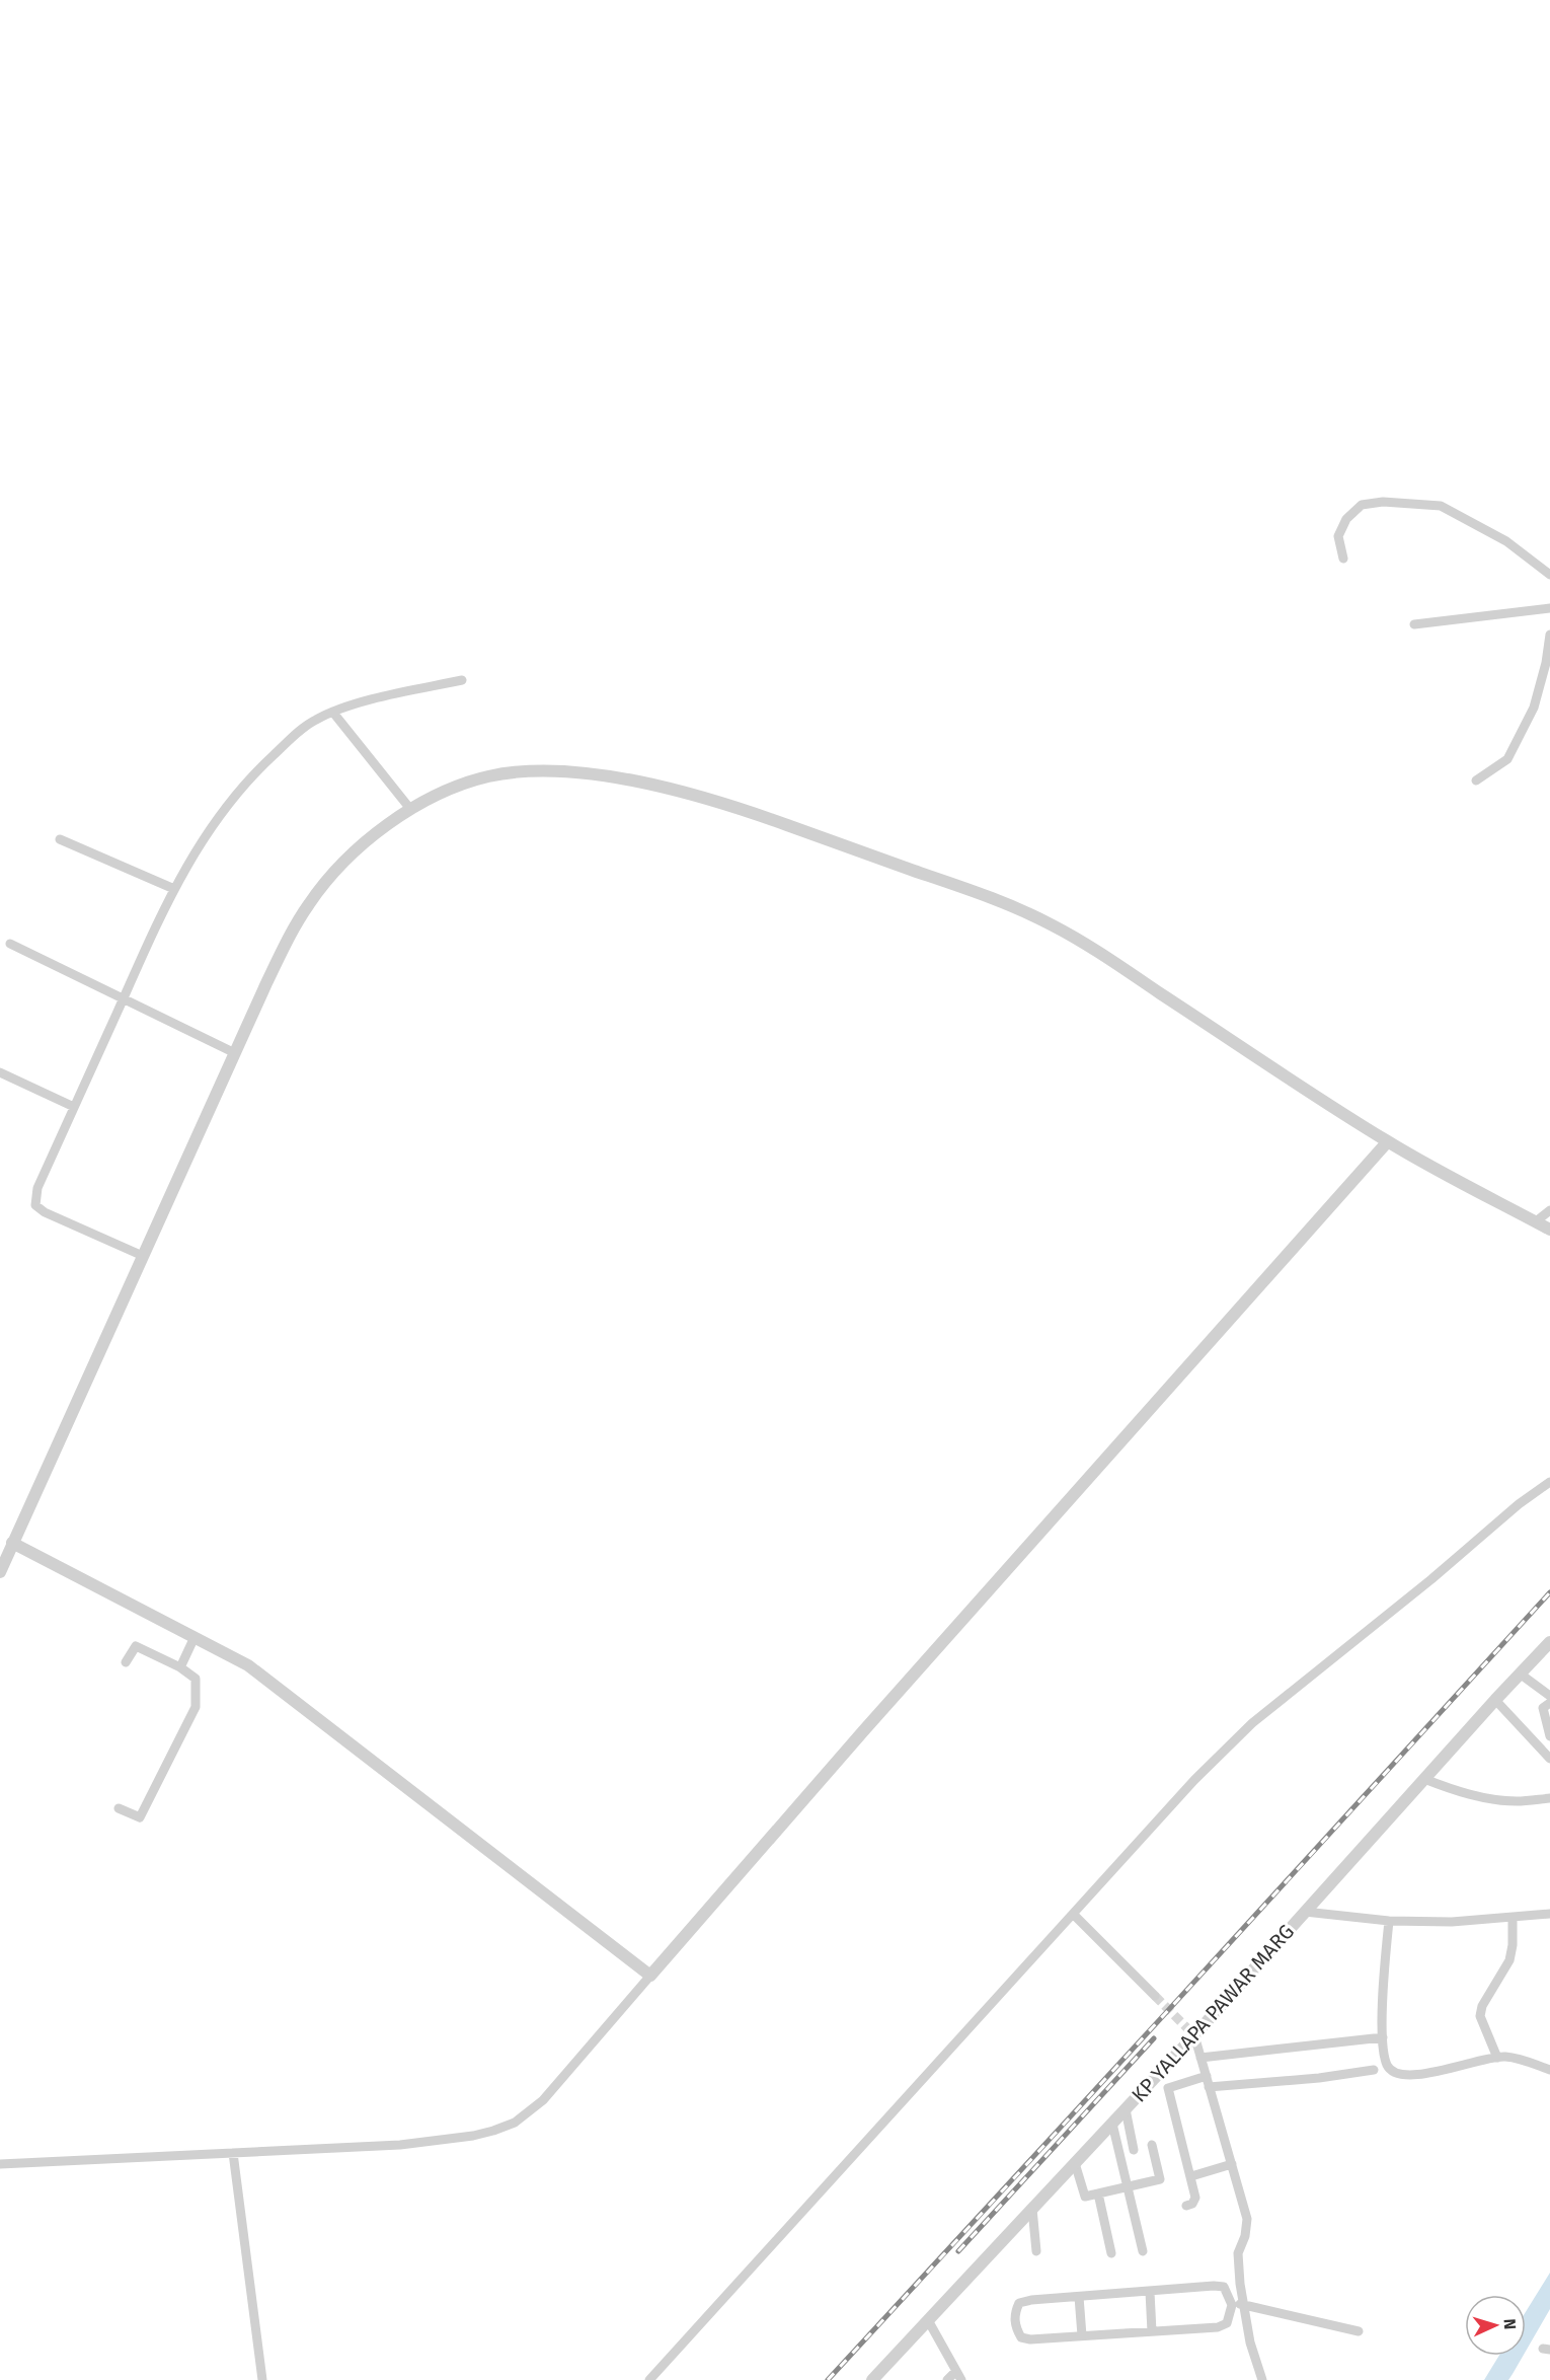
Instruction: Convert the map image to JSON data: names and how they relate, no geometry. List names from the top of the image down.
{
  "streets": {
    "street": ["KP YALLAPA PAWAR MARG"]
  },
  "north": "right"
}
